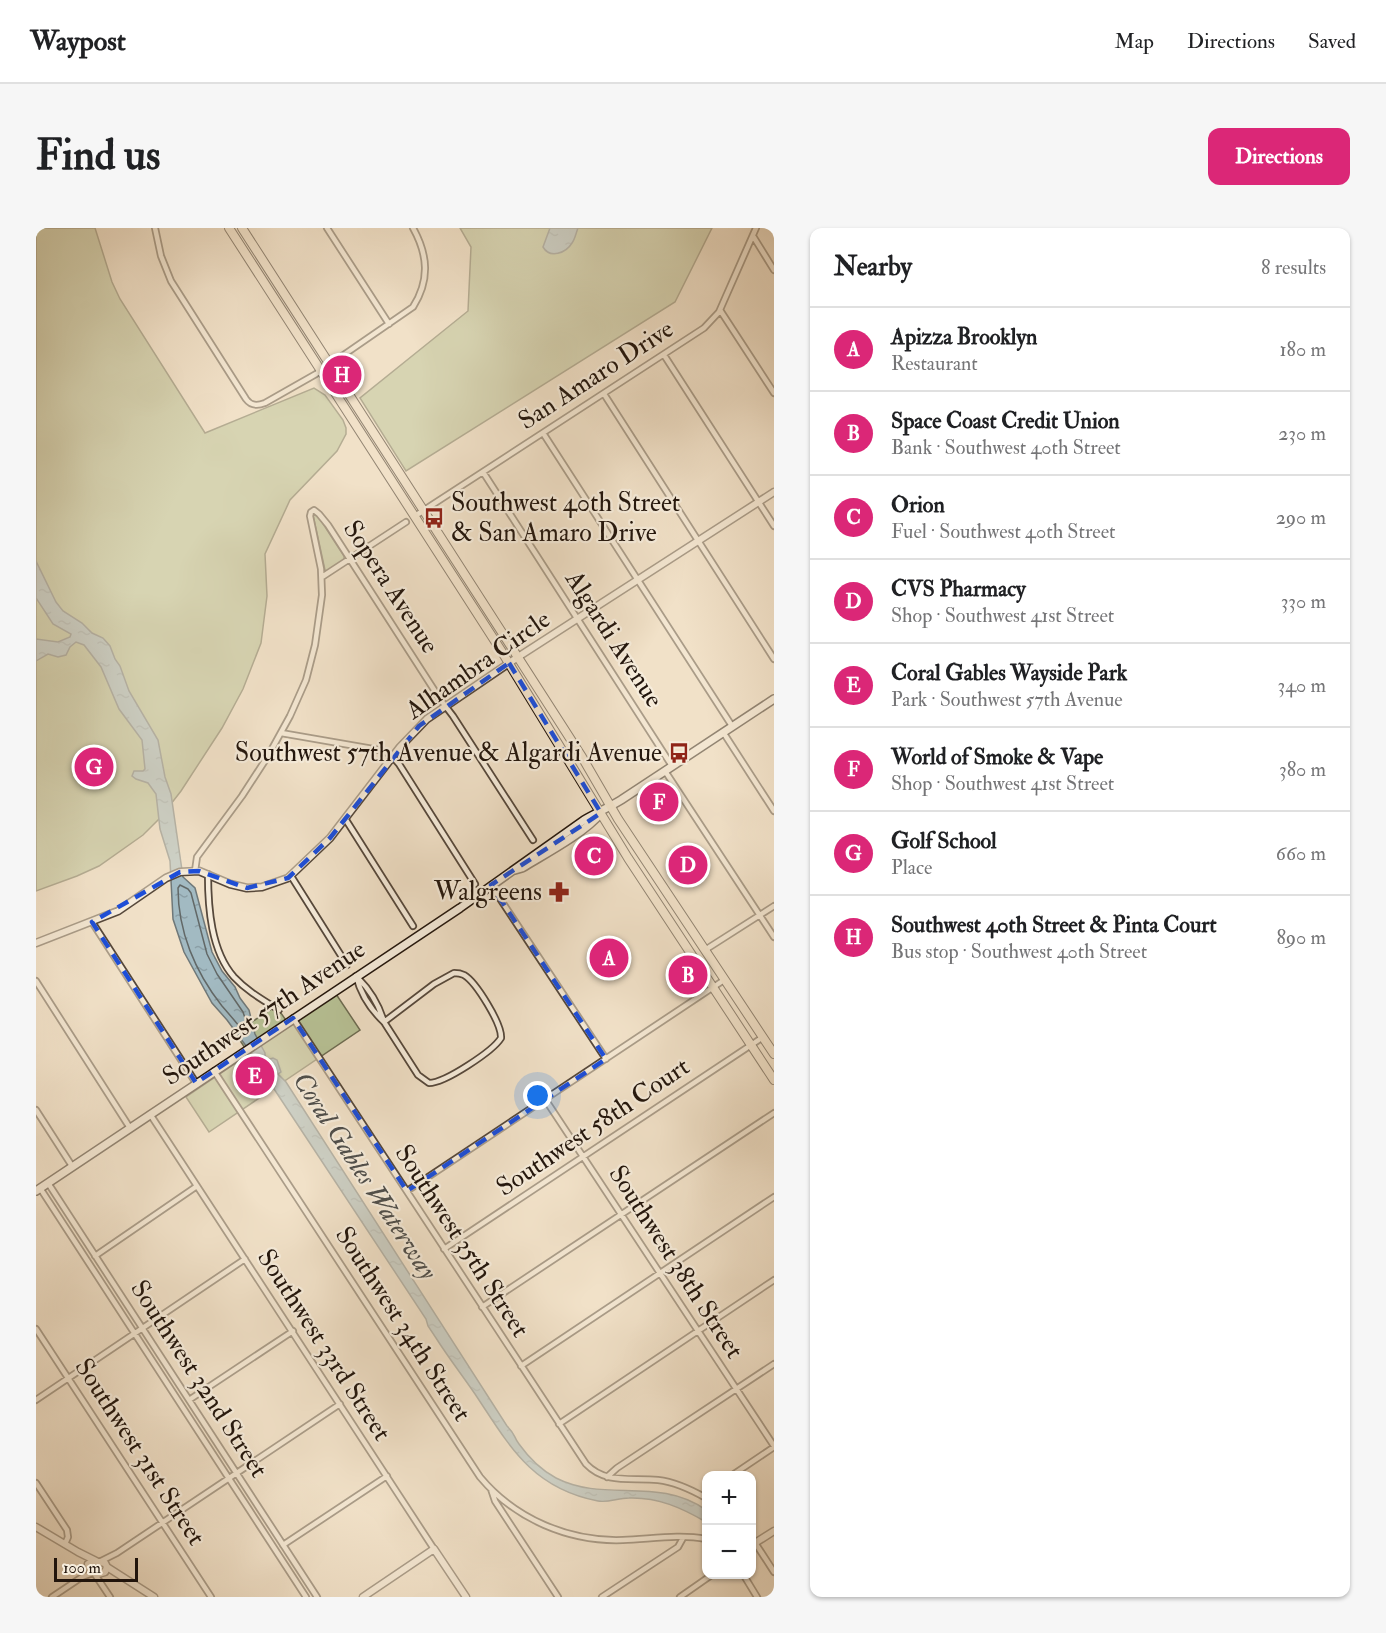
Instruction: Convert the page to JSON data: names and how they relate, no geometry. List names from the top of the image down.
{
  "streets": {
    "main road": ["Southwest 57th Avenue"],
    "street": [
      "San Amaro Drive",
      "Sopera Avenue",
      "Algardi Avenue",
      "Alhambra Circle",
      "Southwest 58th Court",
      "Southwest 35th Street",
      "Southwest 38th Street",
      "Southwest 34th Street",
      "Southwest 33rd Street",
      "Southwest 32nd Street",
      "Southwest 31st Street"
    ]
  },
  "crossings": [
    ["San Amaro Drive", "Algardi Avenue"],
    ["Sopera Avenue", "Alhambra Circle"],
    ["Algardi Avenue", "Alhambra Circle"],
    ["Algardi Avenue", "Southwest 57th Avenue"],
    ["Southwest 57th Avenue", "Southwest 35th Street"],
    ["Southwest 57th Avenue", "Southwest 34th Street"],
    ["Southwest 57th Avenue", "Southwest 33rd Street"],
    ["Southwest 57th Avenue", "Southwest 32nd Street"],
    ["Southwest 58th Court", "Southwest 35th Street"],
    ["Southwest 58th Court", "Southwest 38th Street"]
  ],
  "water": ["Coral Gables Waterway"],
  "places": {
    "bus stop": ["Southwest 40th Street & San Amaro Drive", "Southwest 57th Avenue & Algardi Avenue"],
    "pharmacy": ["Walgreens"]
  },
  "scale_bar": "100 m",
  "page": {
    "header": "Waypost",
    "nav": ["Map", "Directions", "Saved"],
    "buttons": "Directions",
    "title": "Find us",
    "heading": ["Nearby", "8 results"],
    "list": [
      {
        "mark": "A",
        "name": "Apizza Brooklyn",
        "note": "Restaurant",
        "value": "180 m"
      },
      {
        "mark": "B",
        "name": "Space Coast Credit Union",
        "note": "Bank · Southwest 40th Street",
        "value": "230 m"
      },
      {
        "mark": "C",
        "name": "Orion",
        "note": "Fuel · Southwest 40th Street",
        "value": "290 m"
      },
      {
        "mark": "D",
        "name": "CVS Pharmacy",
        "note": "Shop · Southwest 41st Street",
        "value": "330 m"
      },
      {
        "mark": "E",
        "name": "Coral Gables Wayside Park",
        "note": "Park · Southwest 57th Avenue",
        "value": "340 m"
      },
      {
        "mark": "F",
        "name": "World of Smoke & Vape",
        "note": "Shop · Southwest 41st Street",
        "value": "380 m"
      },
      {
        "mark": "G",
        "name": "Golf School",
        "note": "Place",
        "value": "660 m"
      },
      {
        "mark": "H",
        "name": "Southwest 40th Street & Pinta Court",
        "note": "Bus stop · Southwest 40th Street",
        "value": "890 m"
      }
    ],
    "pins": [
      "H",
      "G",
      "F",
      "C",
      "D",
      "A",
      "B",
      "E"
    ],
    "map_buttons": ["+", "−"],
    "scale": "100 m"
  }
}
